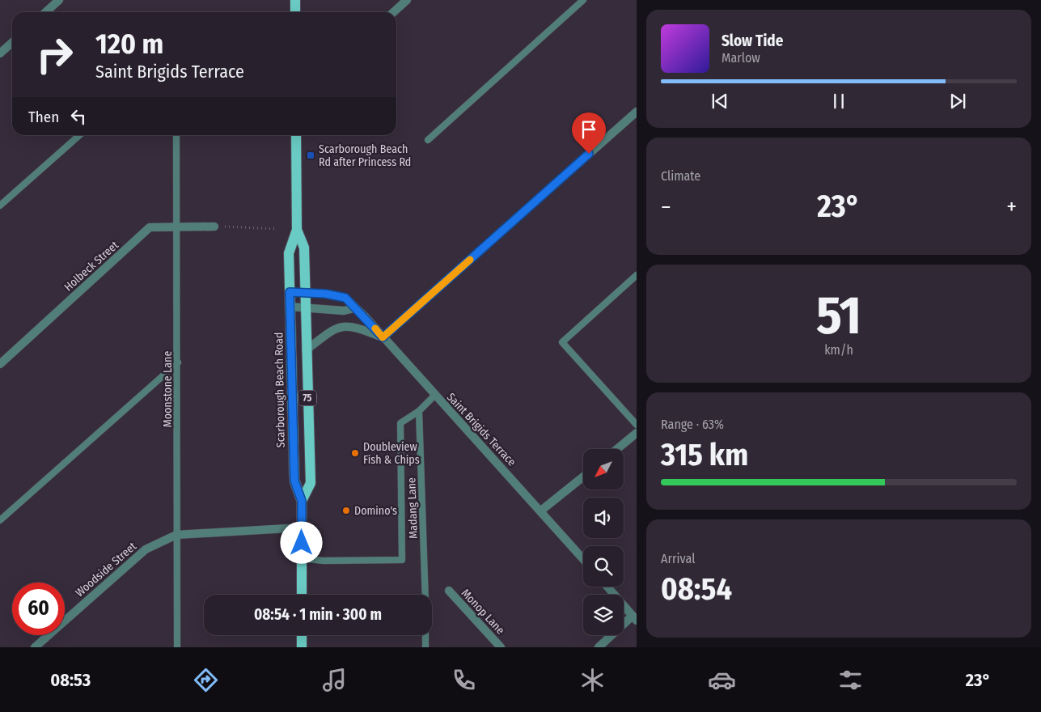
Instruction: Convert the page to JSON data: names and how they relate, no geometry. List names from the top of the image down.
{
  "streets": {
    "main road": ["Scarborough Beach Road", "75"],
    "street": [
      "Holbeck Street",
      "Saint Brigids Terrace",
      "Woodside Street",
      "Monop Lane"
    ],
    "lane": ["Moonstone Lane", "Madang Lane"]
  },
  "crossings": [
    ["Holbeck Street", "Moonstone Lane"],
    ["Moonstone Lane", "Woodside Street"],
    ["Scarborough Beach Road", "Saint Brigids Terrace"],
    ["Scarborough Beach Road", "Woodside Street"]
  ],
  "places": {
    "transit": ["Scarborough Beach Rd after Princess Rd"],
    "other": ["Doubleview Fish & Chips", "Domino's"]
  },
  "north": "bottom left",
  "page": {
    "turn": ["120 m", "Saint Brigids Terrace"],
    "song": ["Slow Tide", "Marlow"],
    "then": "Then",
    "tile": [
      "Climate",
      ["51", "km/h"],
      ["Range · 63%", "315 km"],
      ["Arrival", "08:54"]
    ],
    "heat": ["−", "23°", "+"],
    "limit": "60",
    "trip": "08:54 · 1 min · 300 m",
    "tabs": ["08:53", "23°"]
  }
}
